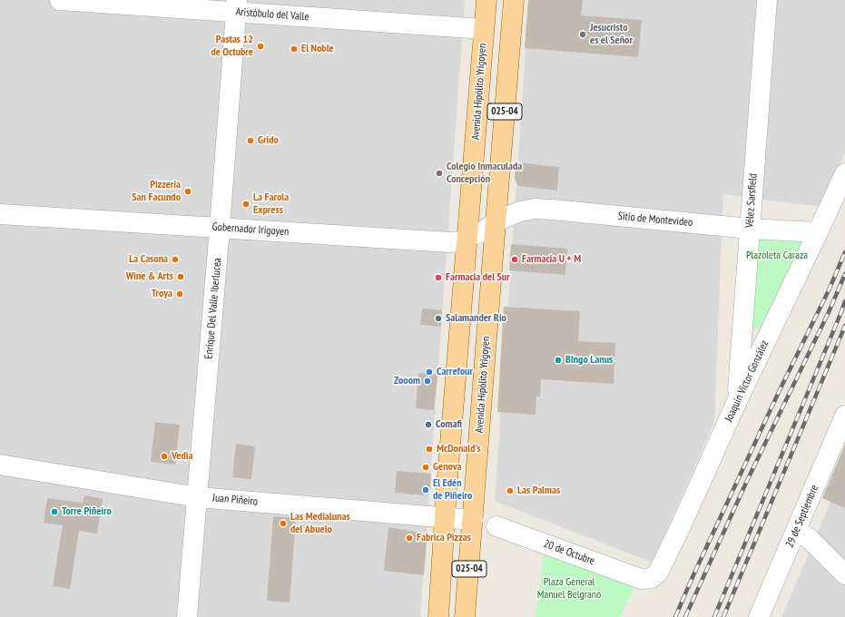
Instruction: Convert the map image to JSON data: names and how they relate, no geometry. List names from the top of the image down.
{
  "streets": {
    "main road": ["Avenida Hipólito Yrigoyen", "025-04"],
    "street": [
      "Aristóbulo del Valle",
      "Vélez Sarsfield",
      "Sitio de Montevideo",
      "Gobernador Irigoyen",
      "Enrique Del Valle Iberlucea",
      "Joaquín Víctor González",
      "Juan Piñeiro",
      "29 de Septiembre",
      "20 de Octubre"
    ]
  },
  "crossings": [
    ["Aristóbulo del Valle", "Avenida Hipólito Yrigoyen"],
    ["Aristóbulo del Valle", "Enrique Del Valle Iberlucea"],
    ["Avenida Hipólito Yrigoyen", "Sitio de Montevideo"],
    ["Avenida Hipólito Yrigoyen", "Gobernador Irigoyen"],
    ["Avenida Hipólito Yrigoyen", "Juan Piñeiro"],
    ["Vélez Sarsfield", "Sitio de Montevideo"],
    ["Vélez Sarsfield", "Joaquín Víctor González"],
    ["Sitio de Montevideo", "Gobernador Irigoyen"],
    ["Sitio de Montevideo", "Joaquín Víctor González"],
    ["Gobernador Irigoyen", "Enrique Del Valle Iberlucea"],
    ["Enrique Del Valle Iberlucea", "Juan Piñeiro"],
    ["Joaquín Víctor González", "20 de Octubre"]
  ],
  "parks": ["Plazoleta Caraza", "Plaza General Manuel Belgrano"],
  "places": [
    "Jesucristo es el Señor",
    "Pastas 12 de Octubre",
    "El Noble",
    "Grido",
    "Colegio Inmaculada Concepción",
    "Pizzeria San Facundo",
    "La Farola Express",
    "La Casona",
    "Farmacia U + M",
    "Wine & Arts",
    "Farmacia del Sur",
    "Troya",
    "Salamander Rio",
    "BIngo Lanus",
    "Carrefour",
    "Zooom",
    "Comafi",
    "McDonald's",
    "Vedia",
    "Genova",
    "El Edén de Piñeiro",
    "Las Palmas",
    "Torre Piñeiro",
    "Las Medialunas del Abuelo",
    "Fabrica Pizzas"
  ]
}
